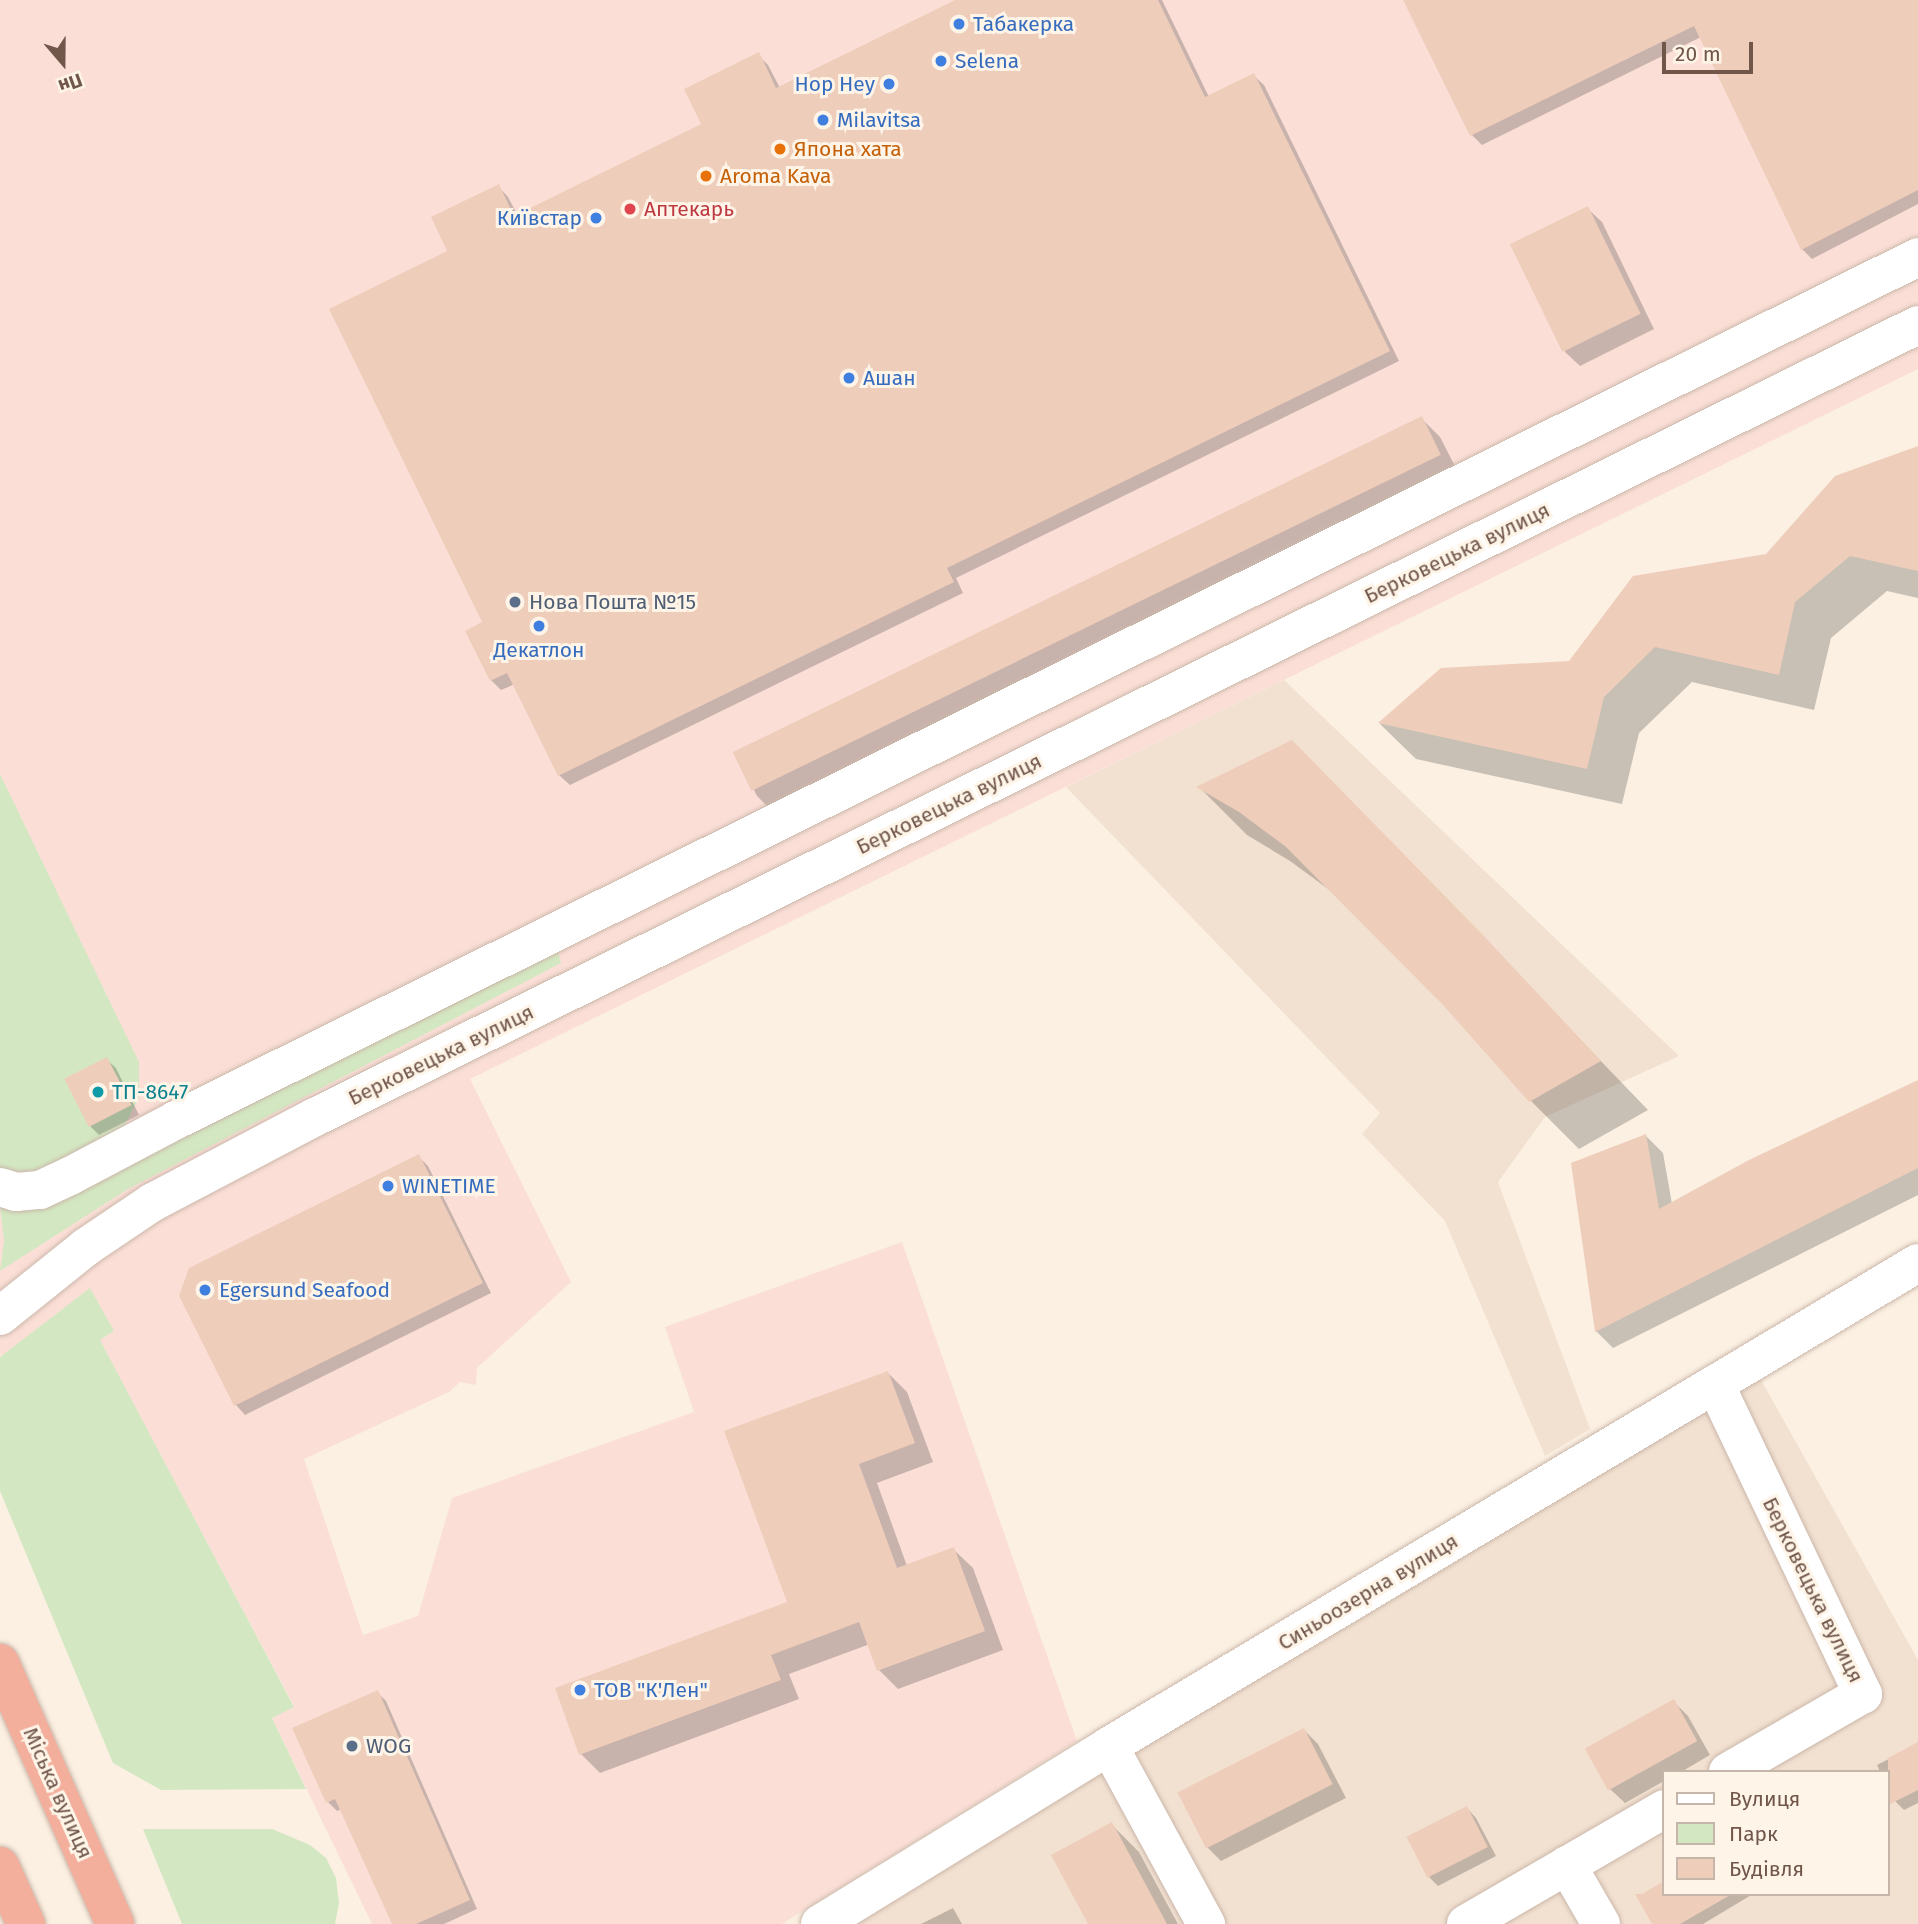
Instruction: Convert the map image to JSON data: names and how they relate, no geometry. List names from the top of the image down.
{
  "streets": {
    "highway": ["Міська вулиця"],
    "street": ["Берковецька вулиця", "Синьоозерна вулиця"]
  },
  "crossings": [
    ["Берковецька вулиця", "Синьоозерна вулиця"]
  ],
  "places": [
    "Табакерка",
    "Selena",
    "Hop Hey",
    "Milavitsa",
    "Япона хата",
    "Aroma Kava",
    "Аптекарь",
    "Київстар",
    "Ашан",
    "Нова Пошта №15",
    "Декатлон",
    "ТП-8647",
    "WINETIME",
    "Egersund Seafood",
    "ТОВ \"К'Лен\"",
    "WOG"
  ],
  "legend": ["Вулиця", "Парк", "Будівля"],
  "scale_bar": "20 m",
  "north": "bottom"
}
